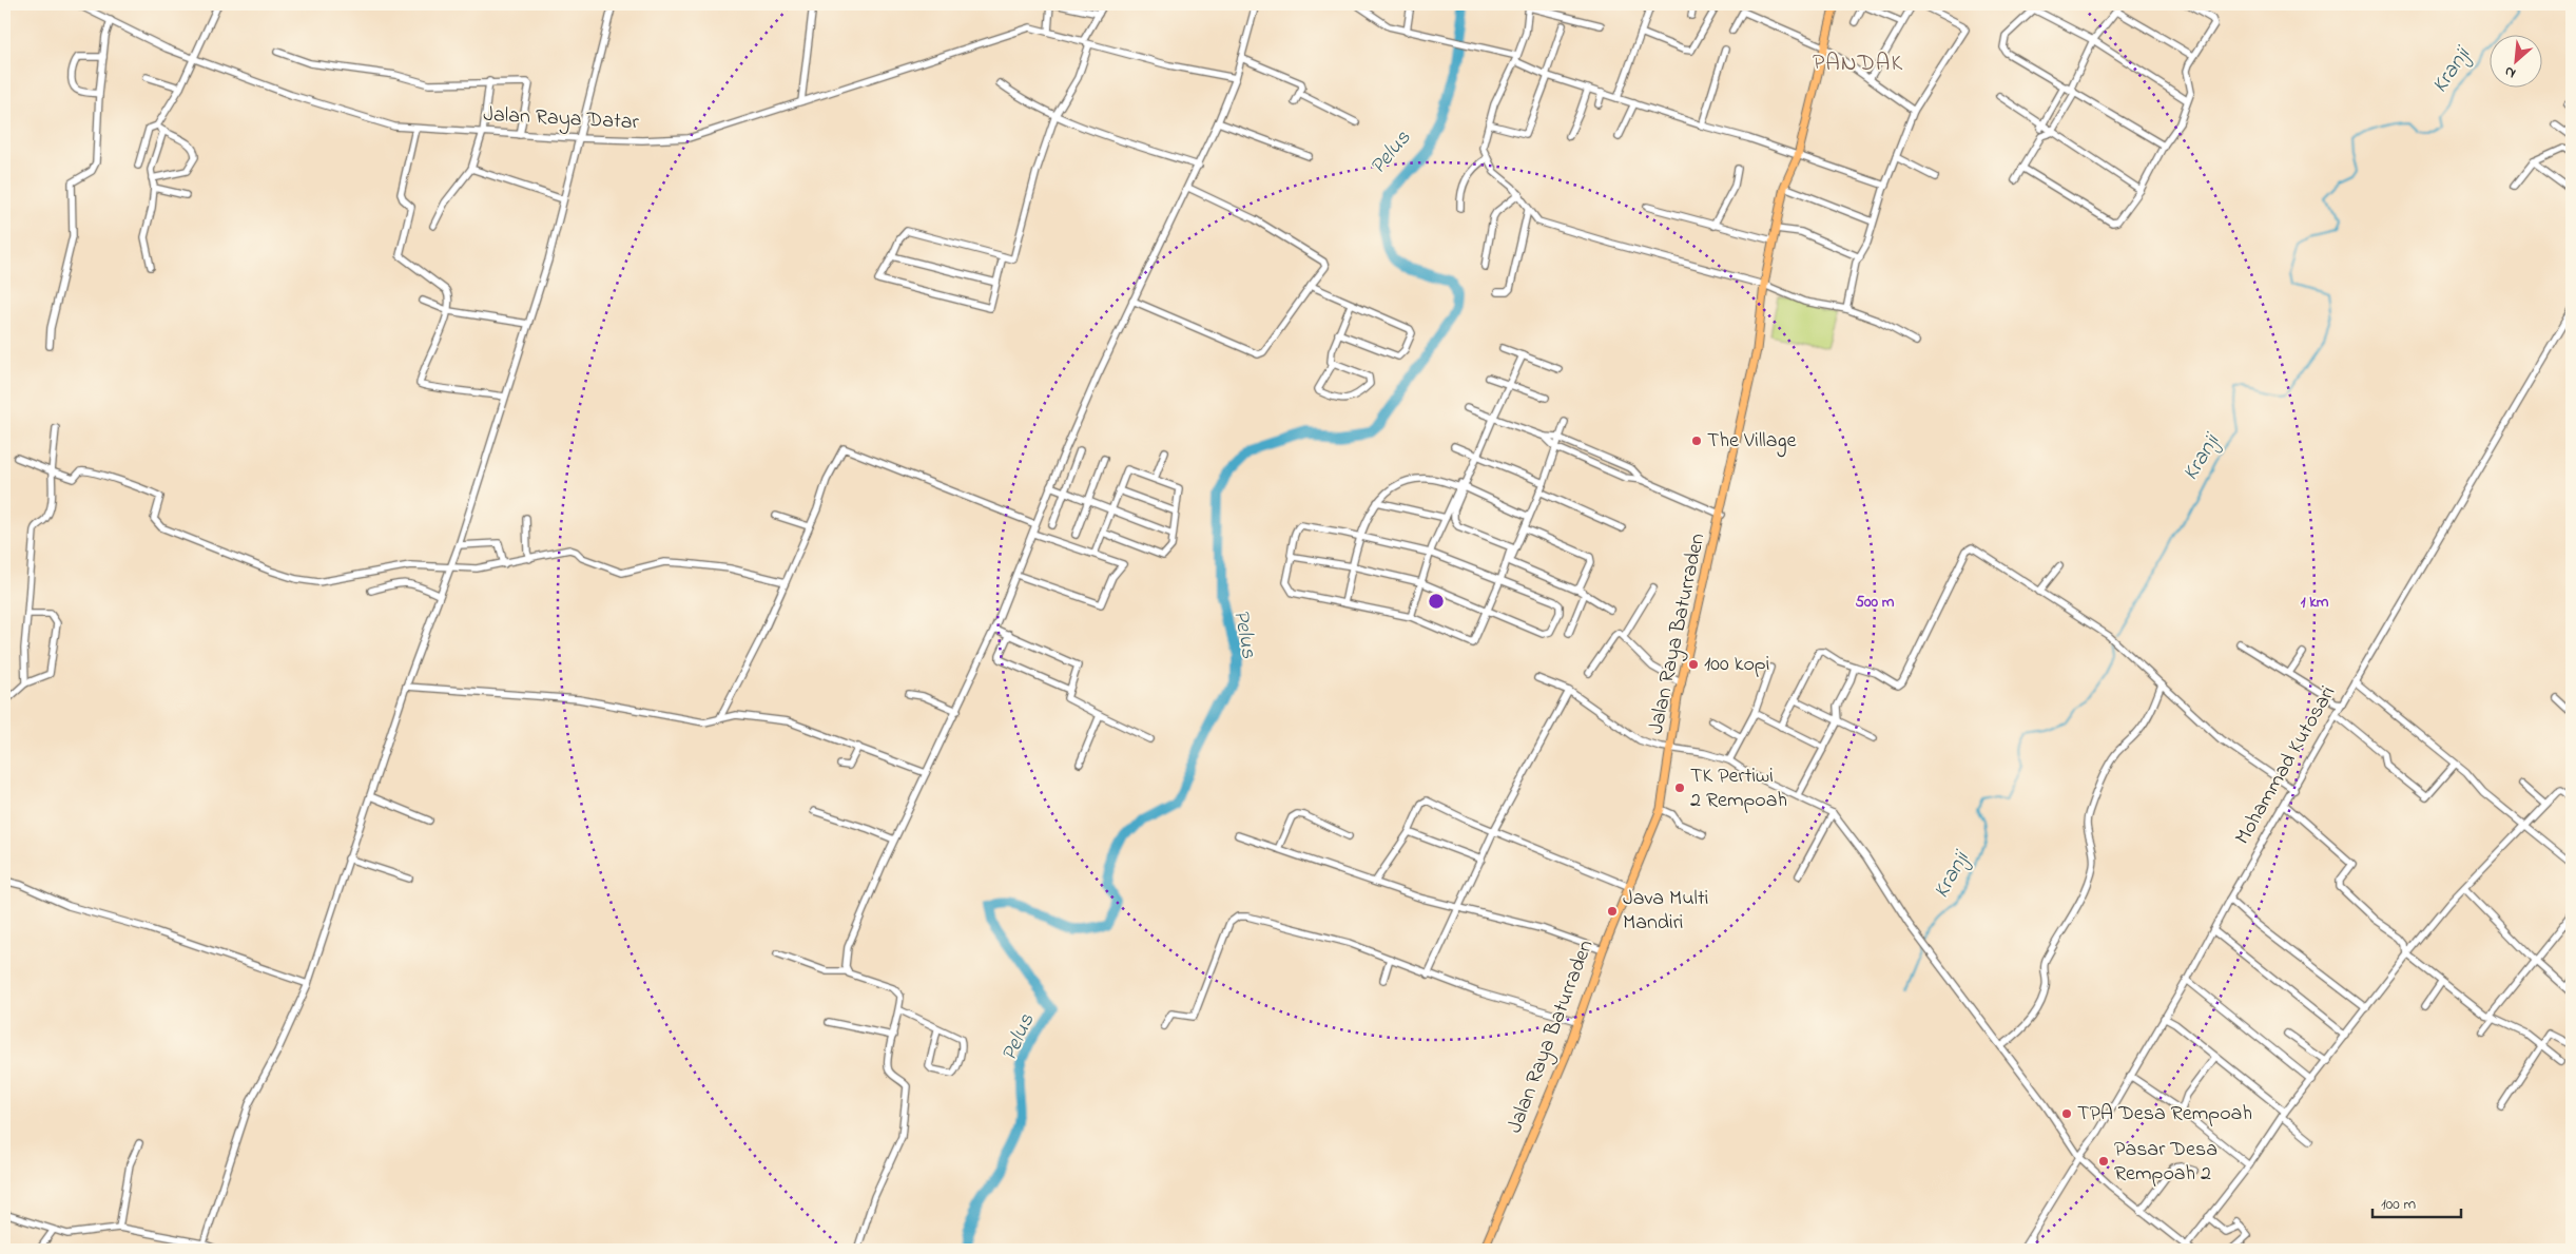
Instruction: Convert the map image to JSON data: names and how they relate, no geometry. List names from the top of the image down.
{
  "streets": {
    "main road": ["Jalan Raya Baturraden"],
    "street": ["Jalan Raya Datar", "Mohammad Kutosari"]
  },
  "districts": ["PANDAK"],
  "water": ["Kranji", "Pelus"],
  "places": [
    "The Village",
    "100 kopi",
    "TK Pertiwi 2 Rempoah",
    "Java Multi Mandiri",
    "TPA Desa Rempoah",
    "Pasar Desa Rempoah 2"
  ],
  "scale_bar": "100 m",
  "north": "bottom left",
  "rings": ["500 m", "1 km"]
}
